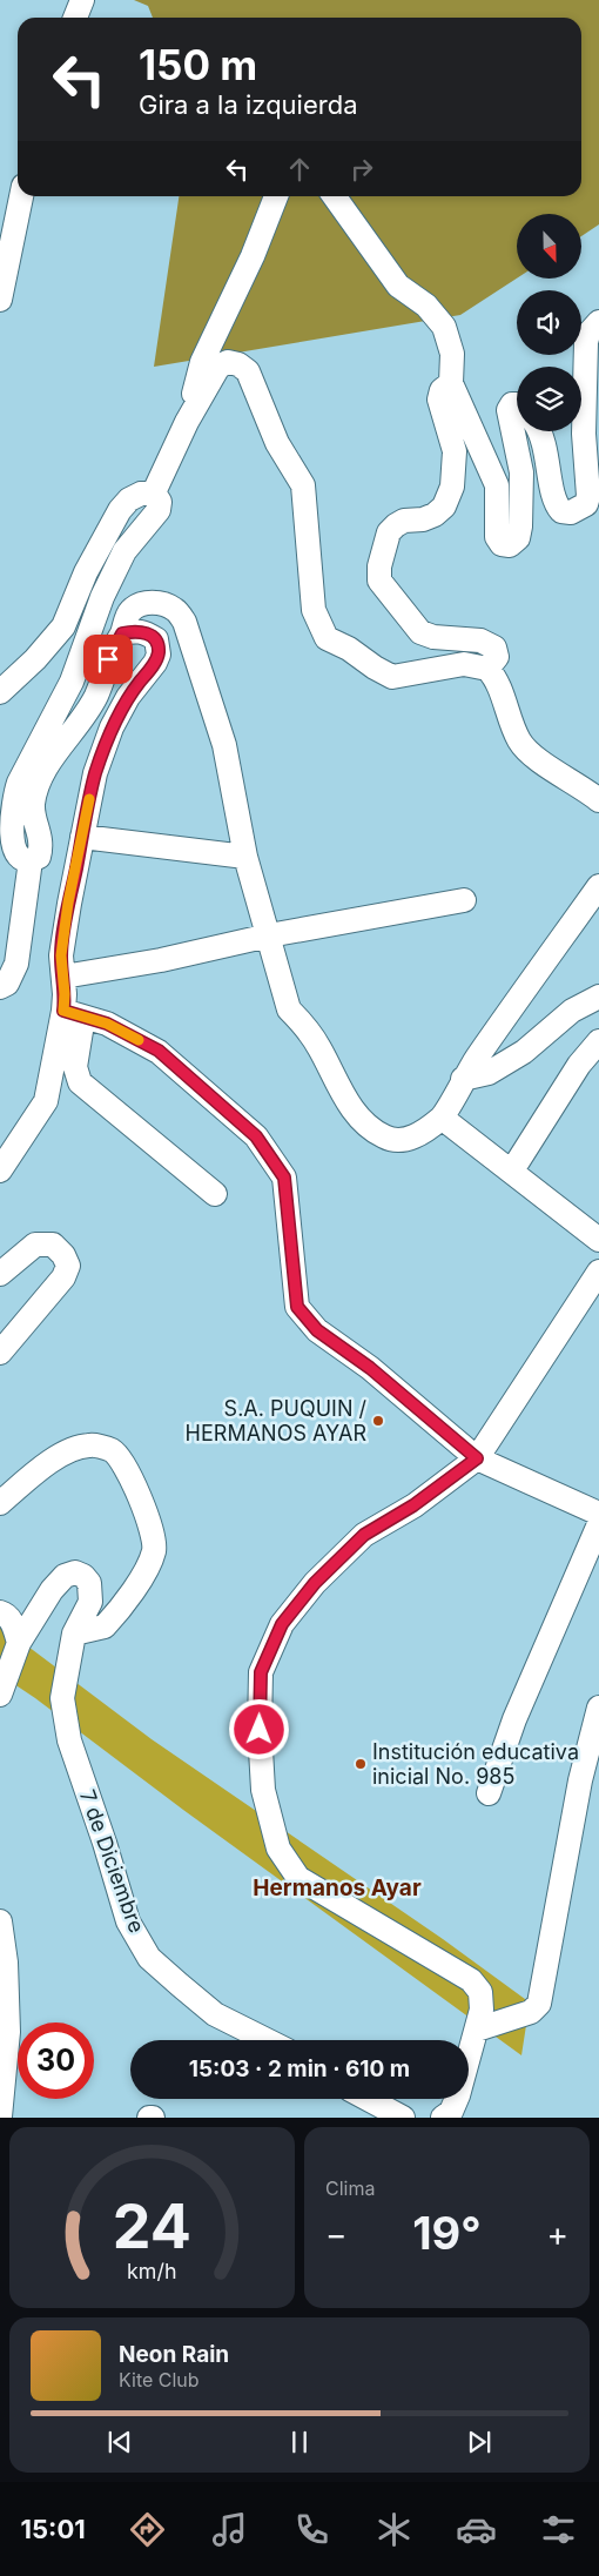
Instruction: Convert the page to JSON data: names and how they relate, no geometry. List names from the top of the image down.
{
  "streets": {
    "street": ["7 de Diciembre"]
  },
  "districts": ["Hermanos Ayar"],
  "places": ["S.A. PUQUIN / HERMANOS AYAR", "Institución educativa inicial No. 985"],
  "north": "bottom",
  "page": {
    "turn": ["150 m", "Gira a la izquierda"],
    "limit": "30",
    "trip": "15:03 · 2 min · 610 m",
    "tile": "Clima",
    "heat": ["−", "19°", "+"],
    "song": ["Neon Rain", "Kite Club"],
    "tabs": "15:01",
    "gauge": ["24", "km/h"]
  }
}
